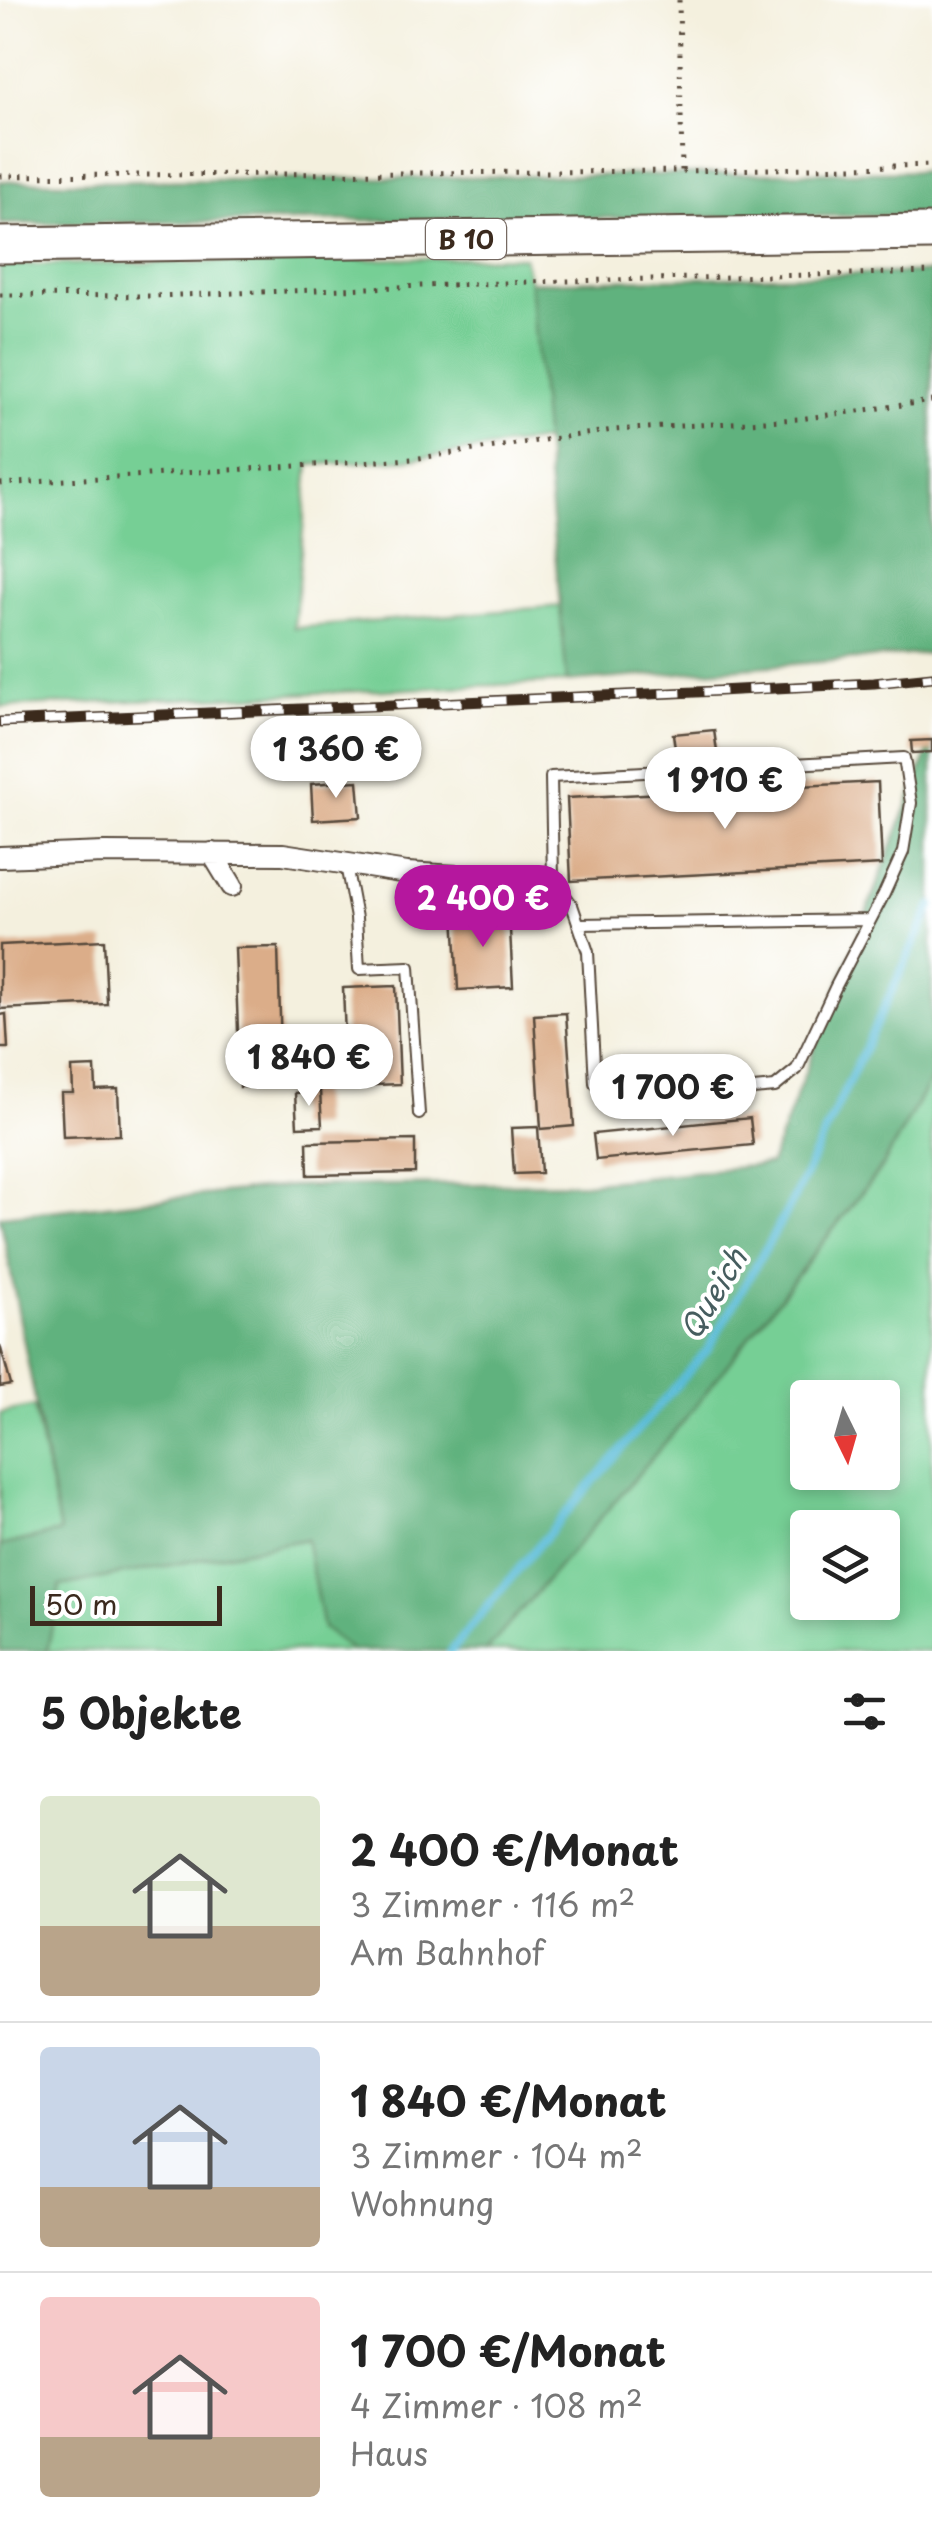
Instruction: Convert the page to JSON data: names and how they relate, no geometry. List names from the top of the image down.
{
  "streets": {
    "highway": ["B 10"]
  },
  "water": ["Queich"],
  "scale_bar": "50 m",
  "north": "bottom",
  "page": {
    "price": [
      "1 360 €",
      "1 910 €",
      "2 400 €",
      "1 840 €",
      "1 700 €"
    ],
    "scale": "50 m",
    "heading": "5 Objekte",
    "list": [
      {
        "name": "2 400 €/Monat",
        "note": "3 Zimmer · 116 m² · Am Bahnhof"
      },
      {
        "name": "1 840 €/Monat",
        "note": "3 Zimmer · 104 m² · Wohnung"
      },
      {
        "name": "1 700 €/Monat",
        "note": "4 Zimmer · 108 m² · Haus"
      }
    ]
  }
}
